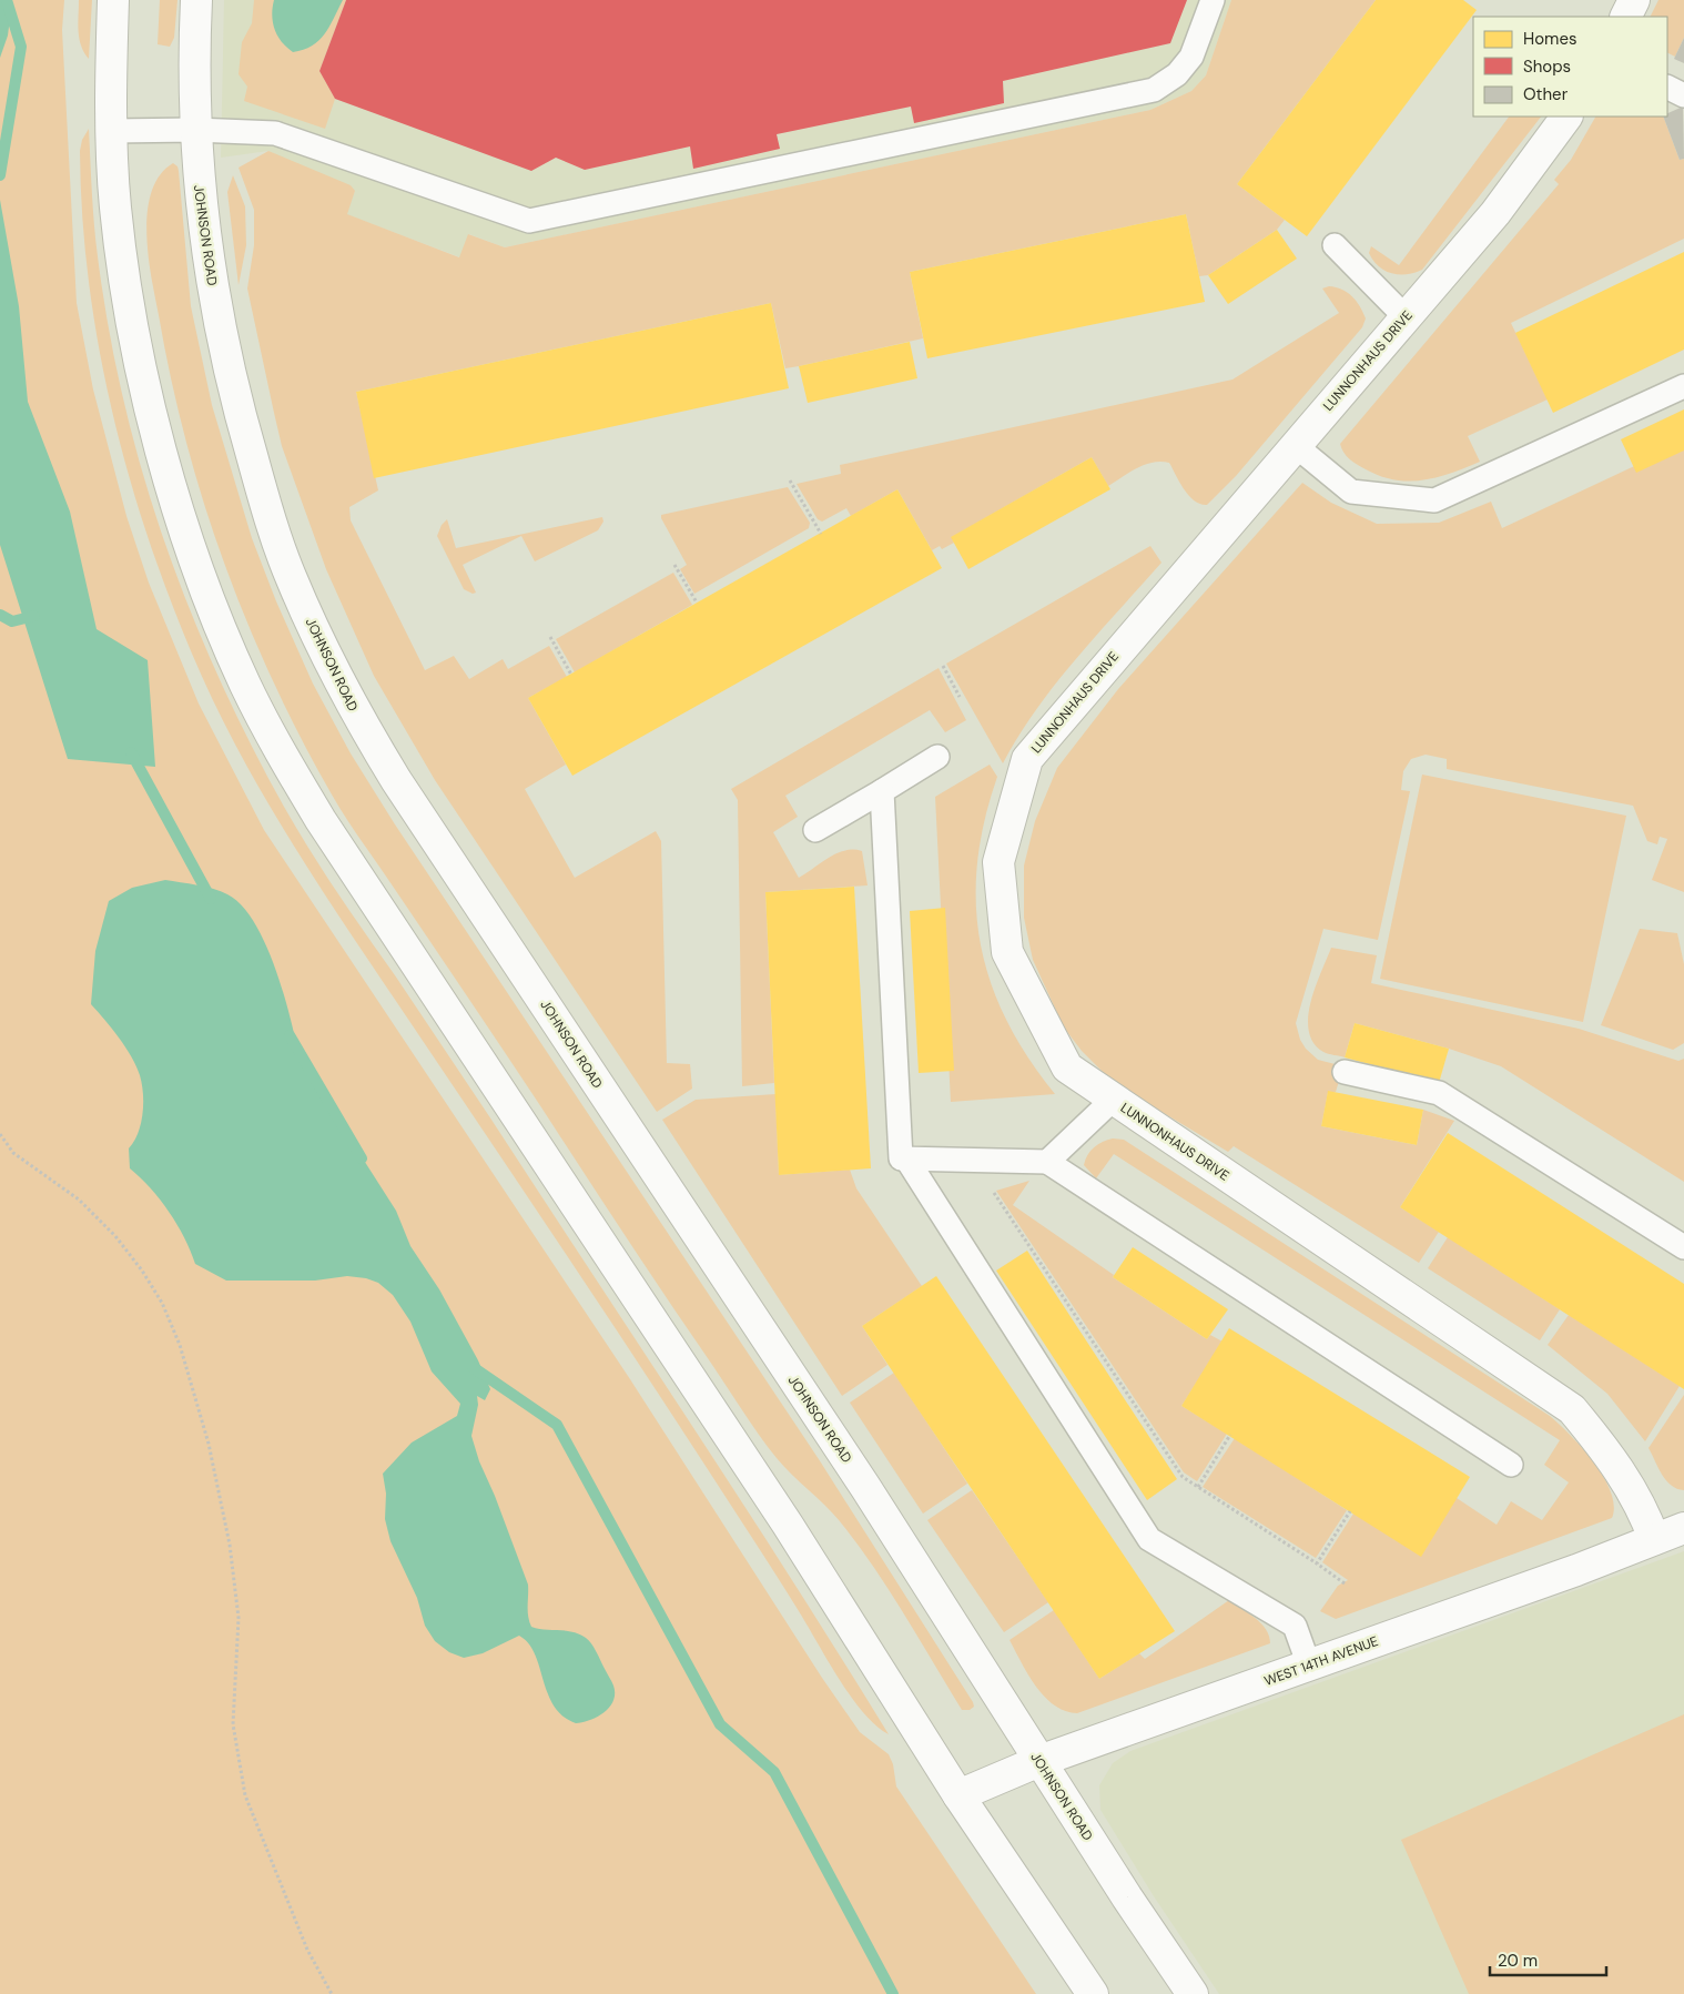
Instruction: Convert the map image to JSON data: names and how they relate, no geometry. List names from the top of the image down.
{
  "streets": {
    "main road": ["JOHNSON ROAD", "LUNNONHAUS DRIVE", "WEST 14TH AVENUE"]
  },
  "crossings": [
    ["JOHNSON ROAD", "WEST 14TH AVENUE"],
    ["LUNNONHAUS DRIVE", "WEST 14TH AVENUE"]
  ],
  "legend": ["Homes", "Shops", "Other"],
  "scale_bar": "20 m"
}
